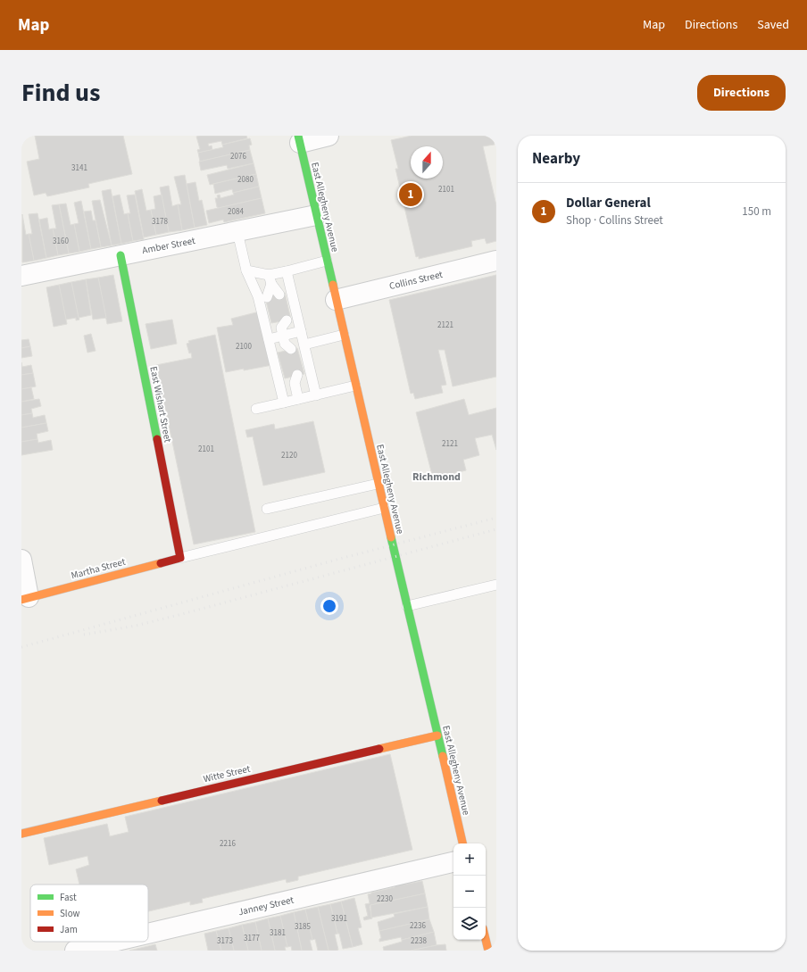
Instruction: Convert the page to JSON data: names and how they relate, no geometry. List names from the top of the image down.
{
  "streets": {
    "street": [
      "East Allegheny Avenue",
      "Amber Street",
      "Collins Street",
      "East Wishart Street",
      "Martha Street",
      "Witte Street",
      "Janney Street"
    ]
  },
  "crossings": [
    ["East Allegheny Avenue", "Amber Street"],
    ["East Allegheny Avenue", "Collins Street"],
    ["East Allegheny Avenue", "Witte Street"],
    ["Amber Street", "East Wishart Street"],
    ["East Wishart Street", "Martha Street"]
  ],
  "districts": ["Richmond"],
  "house_numbers": [
    "2076",
    "3141",
    "2080",
    "2101",
    "2084",
    "3178",
    "3160",
    "2121",
    "2100",
    "2121",
    "2101",
    "2120",
    "2216",
    "2230",
    "3191",
    "2236",
    "3185",
    "3181",
    "3177",
    "3173",
    "2238"
  ],
  "legend": ["Fast", "Slow", "Jam"],
  "north": "top",
  "page": {
    "header": "Map",
    "nav": ["Map", "Directions", "Saved"],
    "title": "Find us",
    "buttons": "Directions",
    "heading": "Nearby",
    "pins": "1",
    "list": [
      {
        "mark": "1",
        "name": "Dollar General",
        "note": "Shop · Collins Street",
        "value": "150 m"
      }
    ],
    "map_buttons": ["+", "−"]
  }
}
